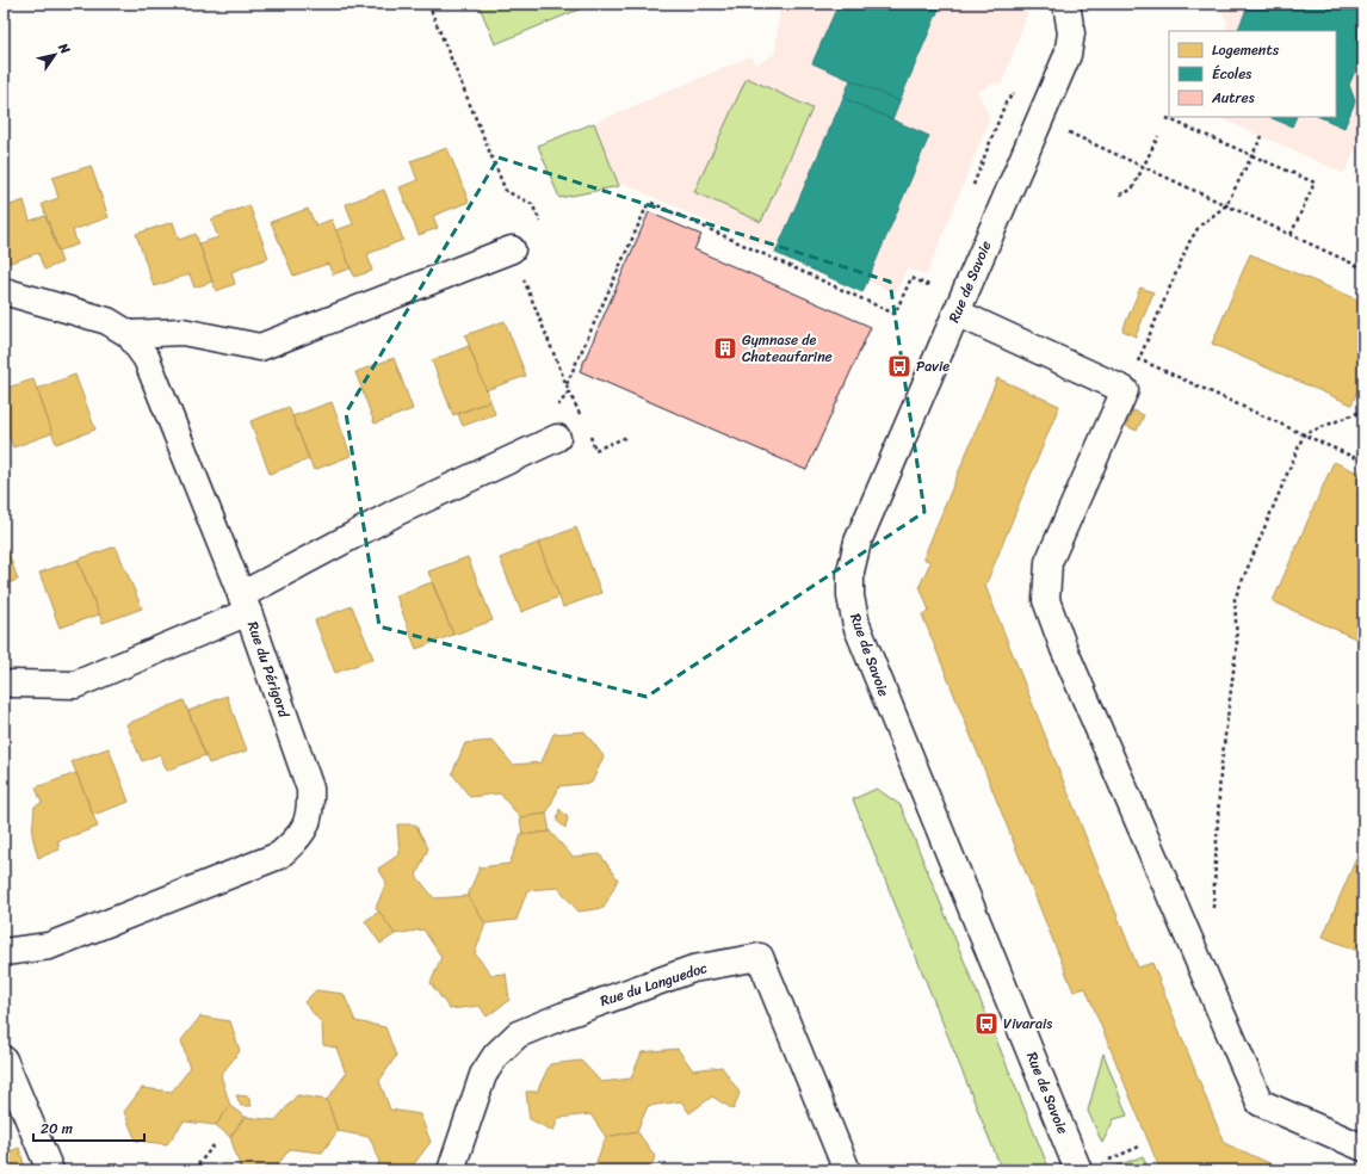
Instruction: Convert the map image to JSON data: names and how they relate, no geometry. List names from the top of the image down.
{
  "streets": {
    "street": ["Rue de Savoie", "Rue du Périgord", "Rue du Languedoc"]
  },
  "places": {
    "building": ["Gymnase de Chateaufarine"],
    "bus stop": ["Pavie", "Vivarais"]
  },
  "legend": ["Logements", "Écoles", "Autres"],
  "scale_bar": "20 m",
  "north": "top right"
}
